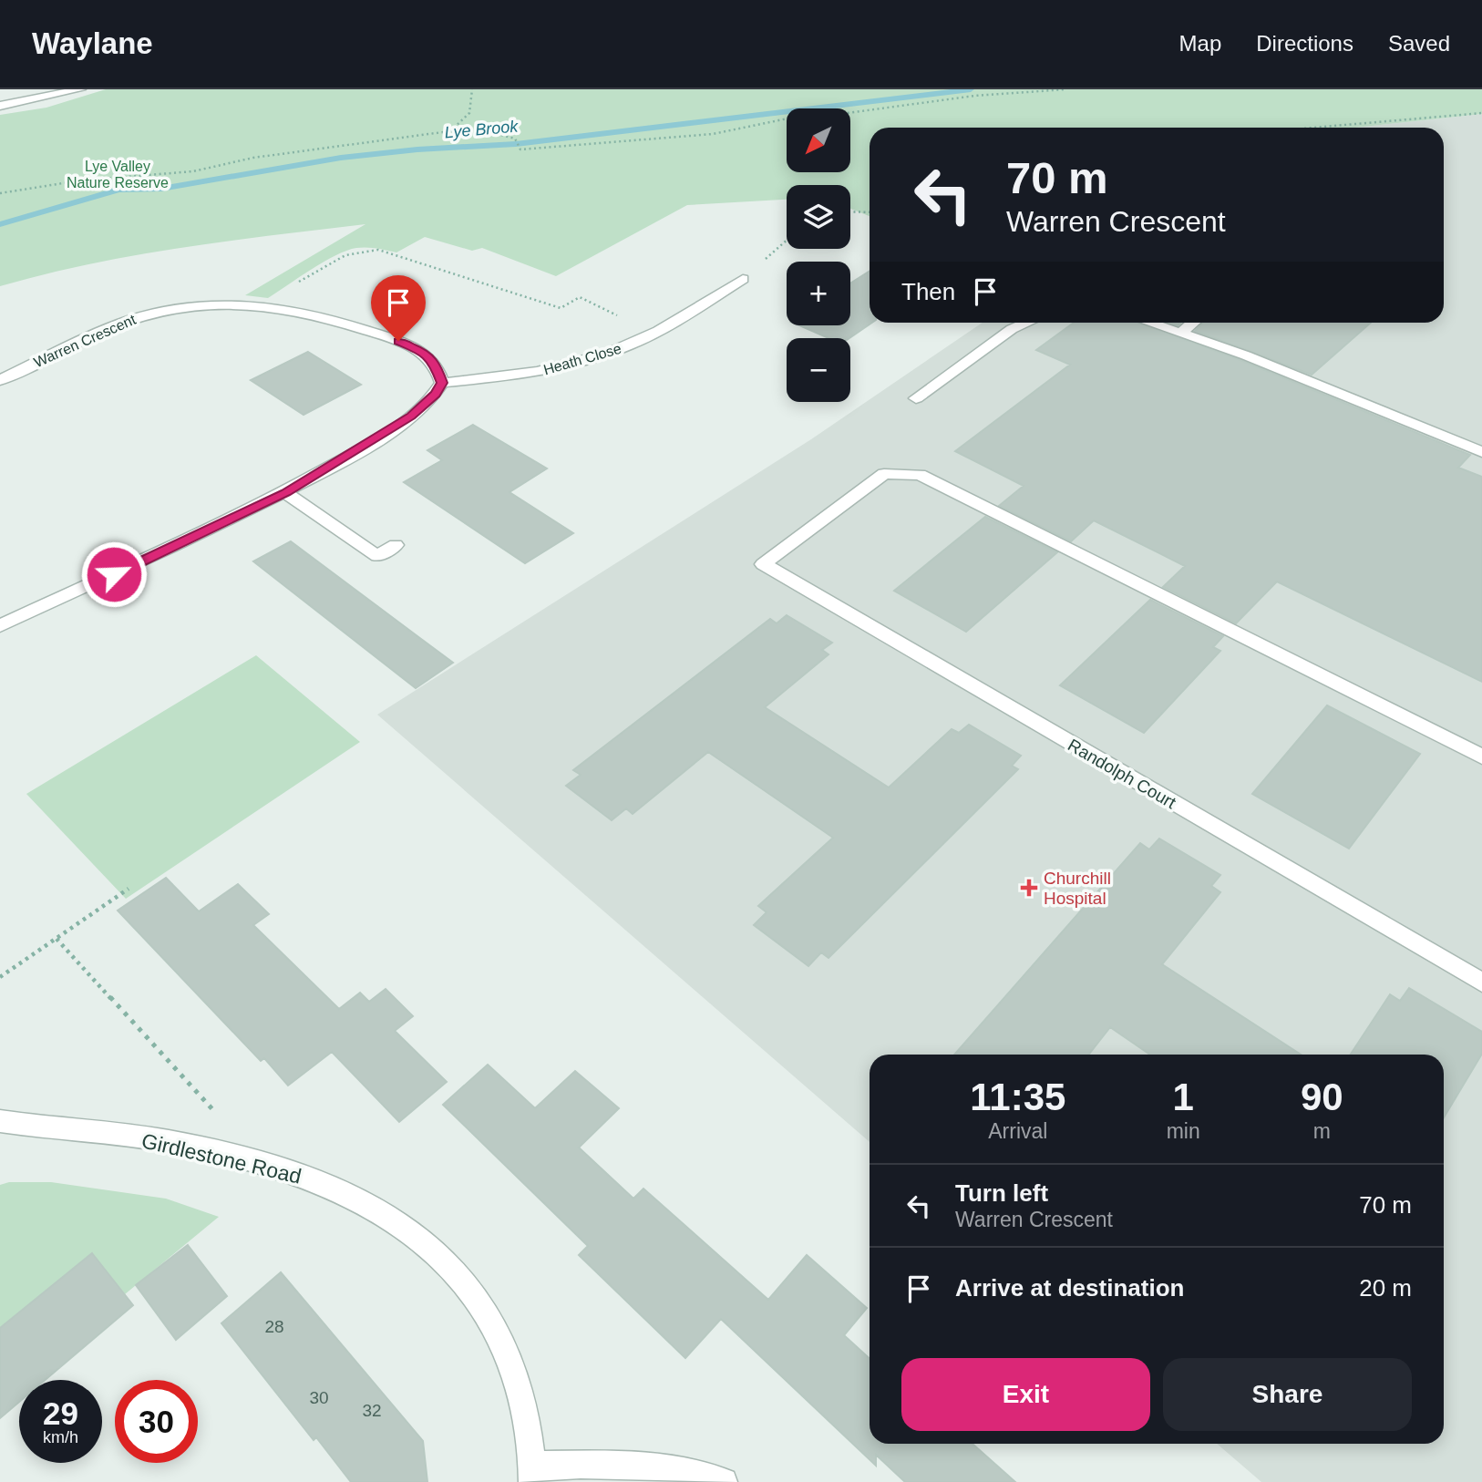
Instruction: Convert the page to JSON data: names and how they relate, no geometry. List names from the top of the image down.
{
  "streets": {
    "street": [
      "Warren Crescent",
      "Heath Close",
      "Randolph Court",
      "Girdlestone Road"
    ]
  },
  "crossings": [
    ["Warren Crescent", "Heath Close"]
  ],
  "water": ["Lye Brook"],
  "parks": ["Lye Valley Nature Reserve"],
  "places": {
    "health": ["Churchill Hospital"]
  },
  "house_numbers": ["28", "30", "32"],
  "north": "bottom left",
  "page": {
    "header": "Waylane",
    "nav": ["Map", "Directions", "Saved"],
    "map_buttons": ["+", "−"],
    "turn": ["70 m", "Warren Crescent"],
    "then": "Then",
    "eta": [
      "11:35",
      "Arrival",
      "1",
      "min",
      "90",
      "m"
    ],
    "list": [
      {
        "name": "Turn left",
        "note": "Warren Crescent",
        "value": "70 m"
      },
      {
        "name": "Arrive at destination",
        "value": "20 m"
      }
    ],
    "buttons": ["Exit", "Share"],
    "speed": "29 km/h",
    "limit": "30"
  }
}
